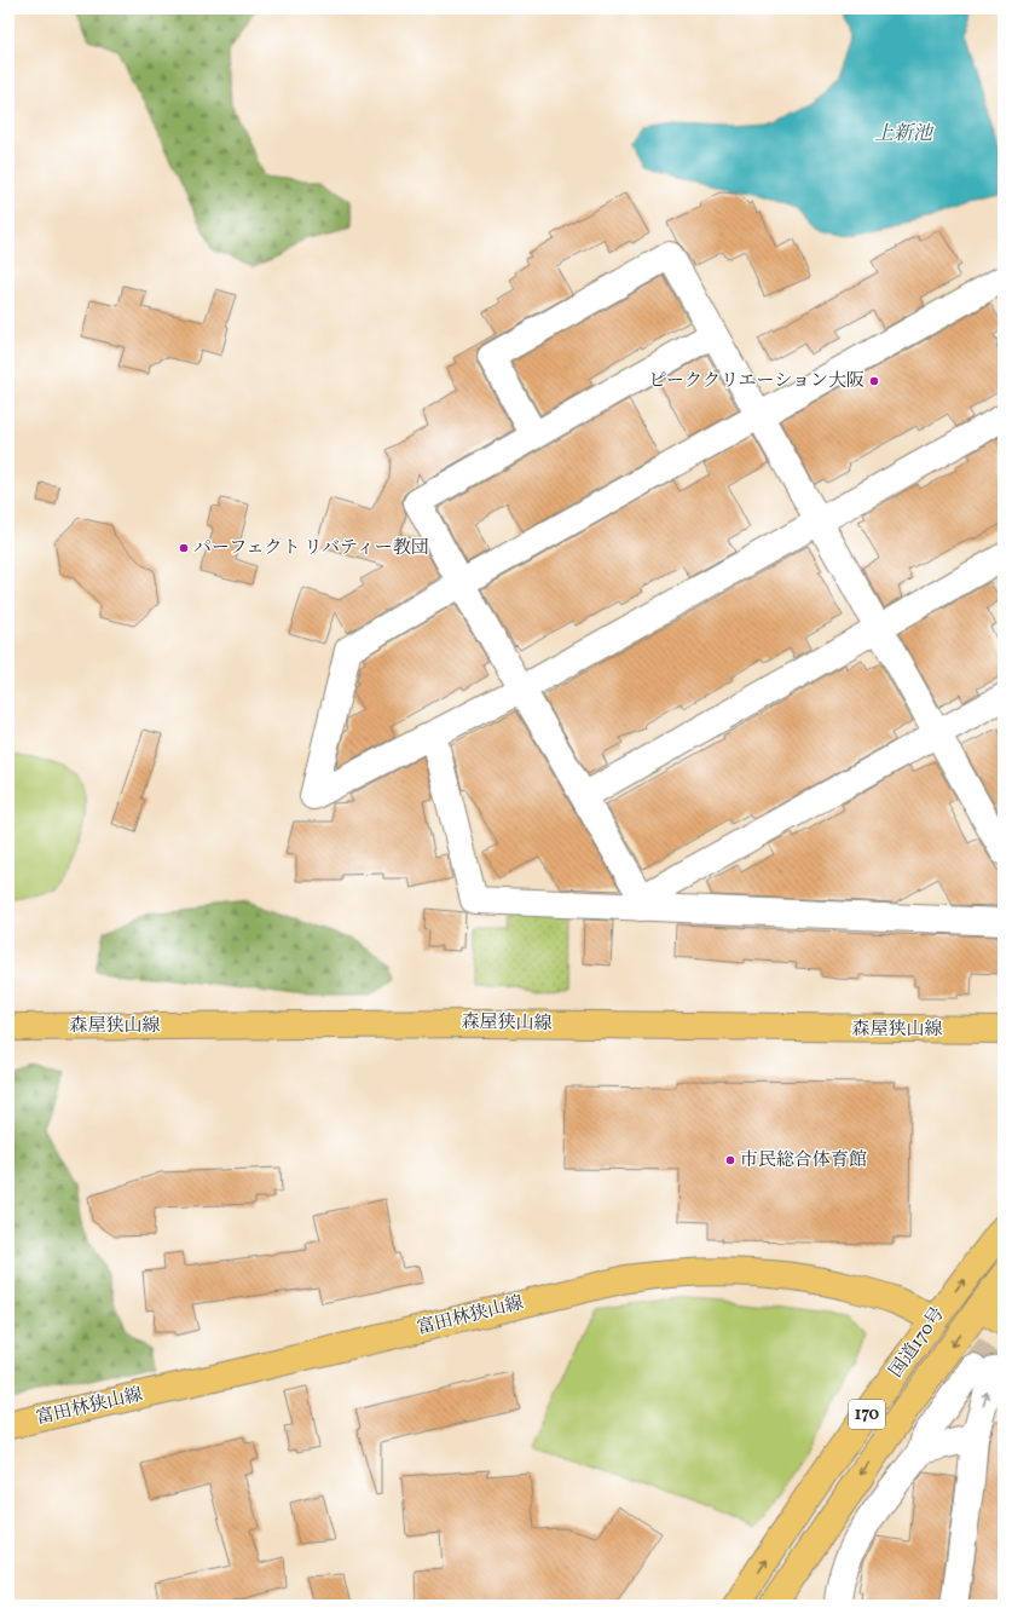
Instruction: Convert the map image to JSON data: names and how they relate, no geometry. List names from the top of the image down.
{
  "streets": {
    "main road": [
      "森屋狭山線",
      "富田林狭山線",
      "国道170号",
      "170"
    ]
  },
  "crossings": [
    ["富田林狭山線", "国道170号"]
  ],
  "water": ["上新池"],
  "places": ["ピーククリエーション大阪", "パーフェクト リバティー教団", "市民総合体育館"]
}
